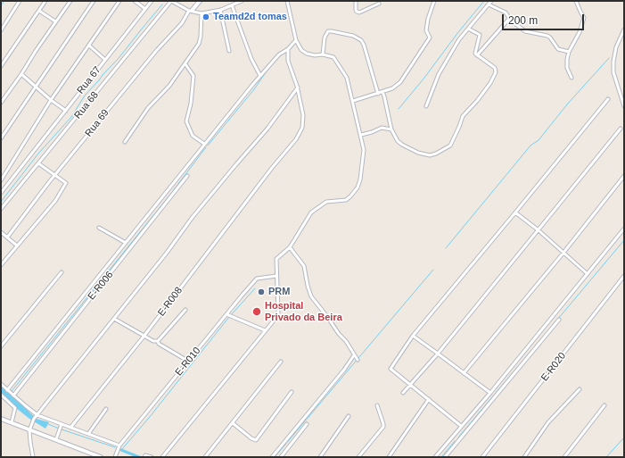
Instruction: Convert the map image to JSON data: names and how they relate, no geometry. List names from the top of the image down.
{
  "streets": {
    "street": [
      "Rua 67",
      "Rua 68",
      "Rua 69",
      "E-R006",
      "E-R008",
      "E-R010",
      "E-R020"
    ]
  },
  "places": ["Teamd2d tomas", "PRM", "Hospital Privado da Beira"],
  "scale_bar": "200 m"
}
